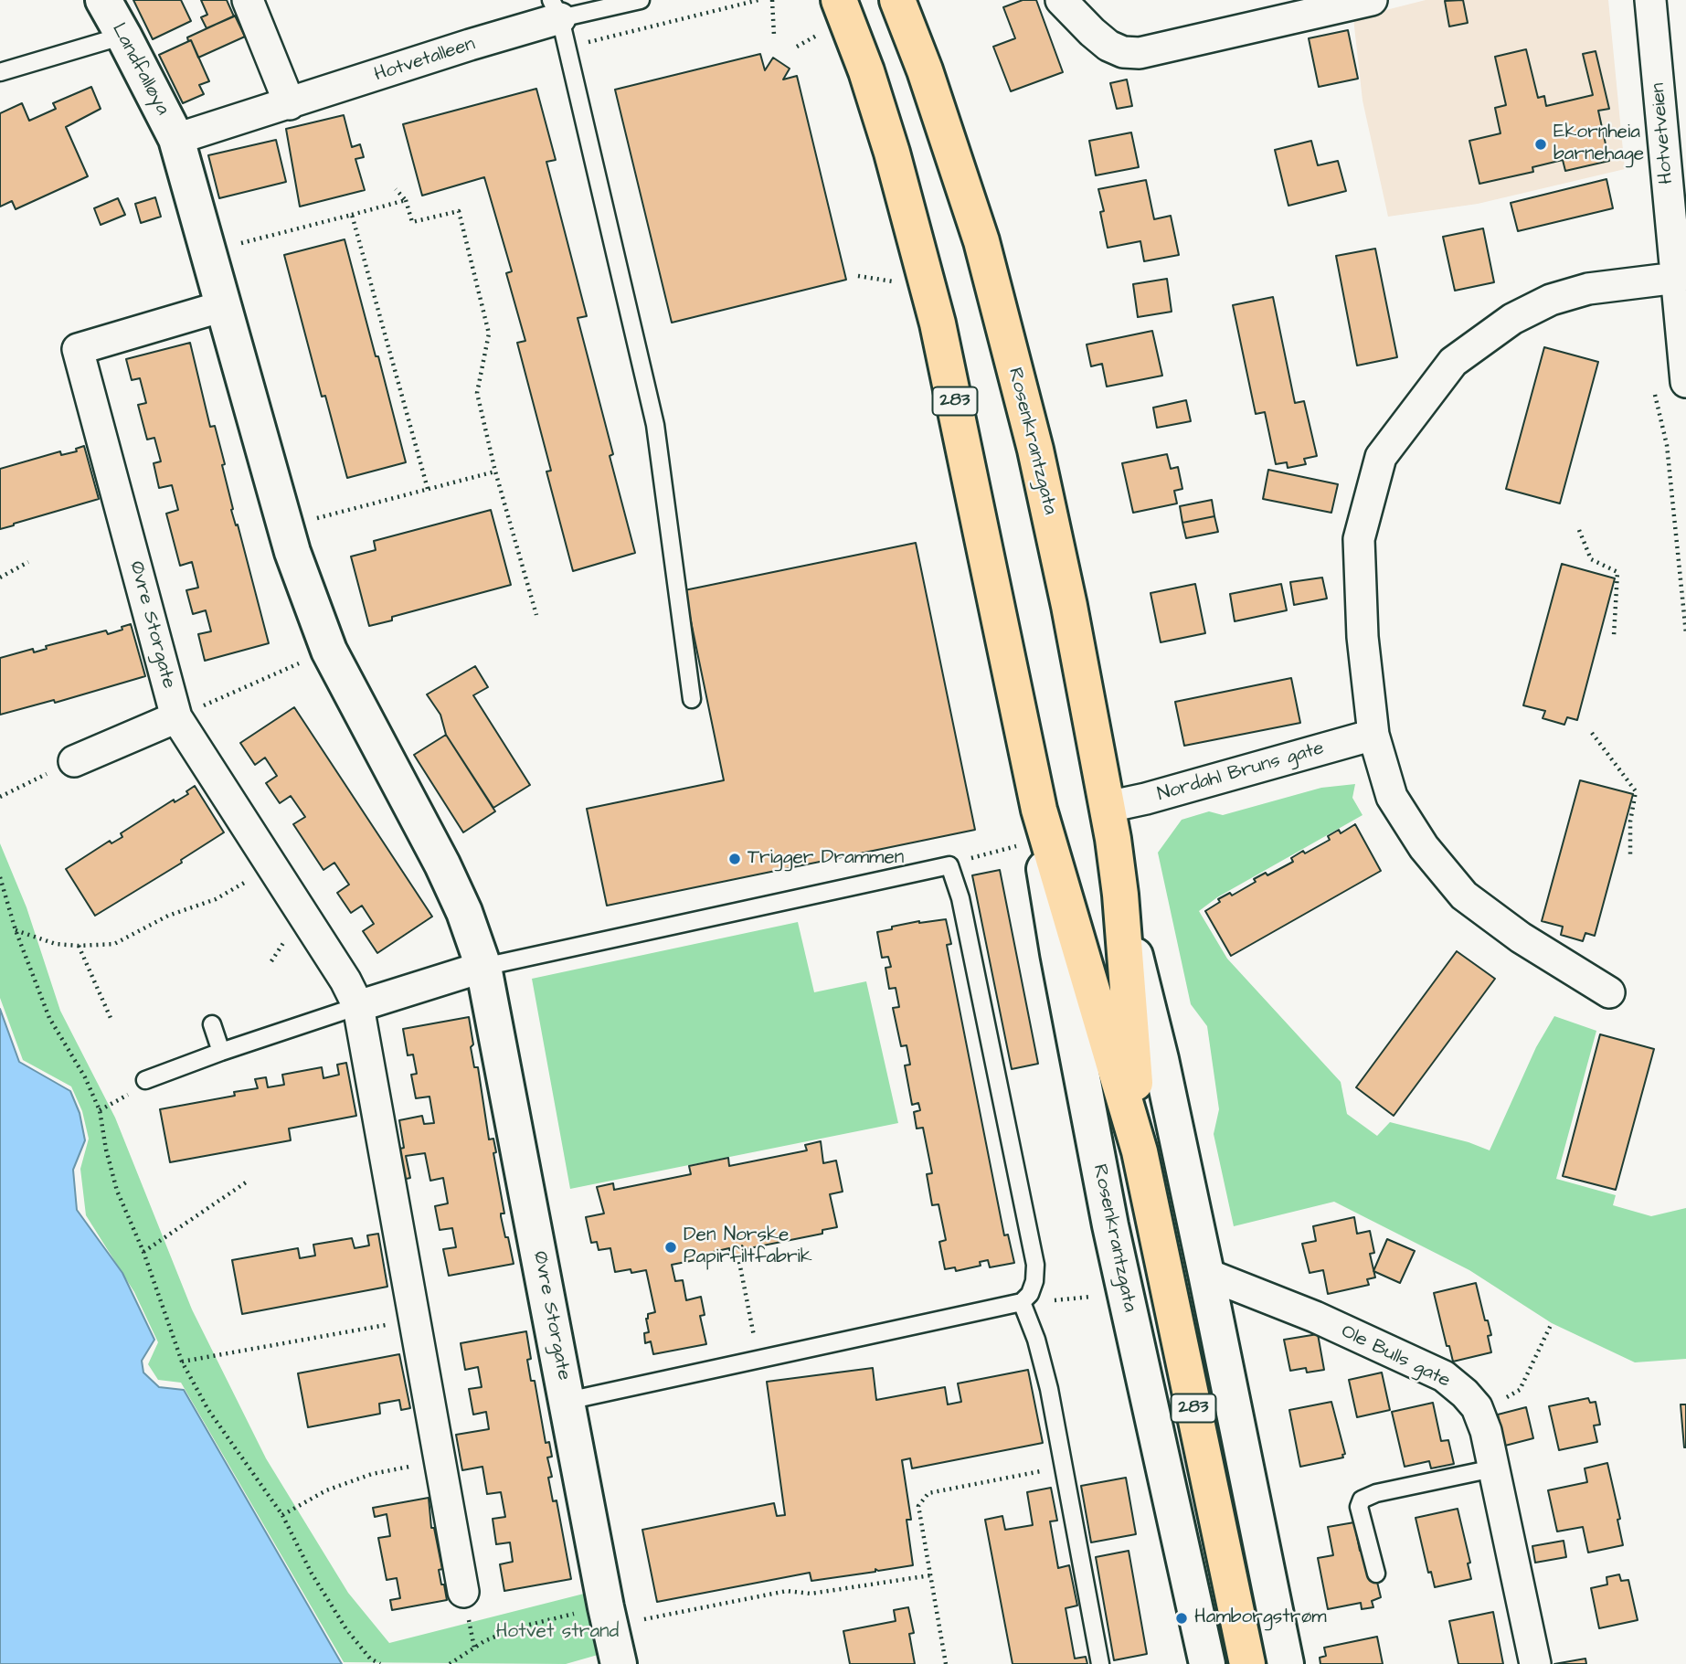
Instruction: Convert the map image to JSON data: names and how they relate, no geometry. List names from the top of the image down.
{
  "streets": {
    "main road": [
      "Landfalløya",
      "283",
      "Rosenkrantzgata",
      "Øvre Storgate"
    ],
    "street": [
      "Hotvetalleen",
      "Hotvetveien",
      "Nordahl Bruns gate",
      "Ole Bulls gate"
    ]
  },
  "crossings": [
    ["Hotvetalleen", "Landfalløya"],
    ["Hotvetalleen", "Øvre Storgate"],
    ["Landfalløya", "Øvre Storgate"],
    ["Rosenkrantzgata", "Nordahl Bruns gate"],
    ["Rosenkrantzgata", "Ole Bulls gate"]
  ],
  "parks": ["Hotvet strand"],
  "places": [
    "Ekornheia barnehage",
    "Trigger Drammen",
    "Den Norske Papirfiltfabrik",
    "Hamborgstrøm"
  ]
}
